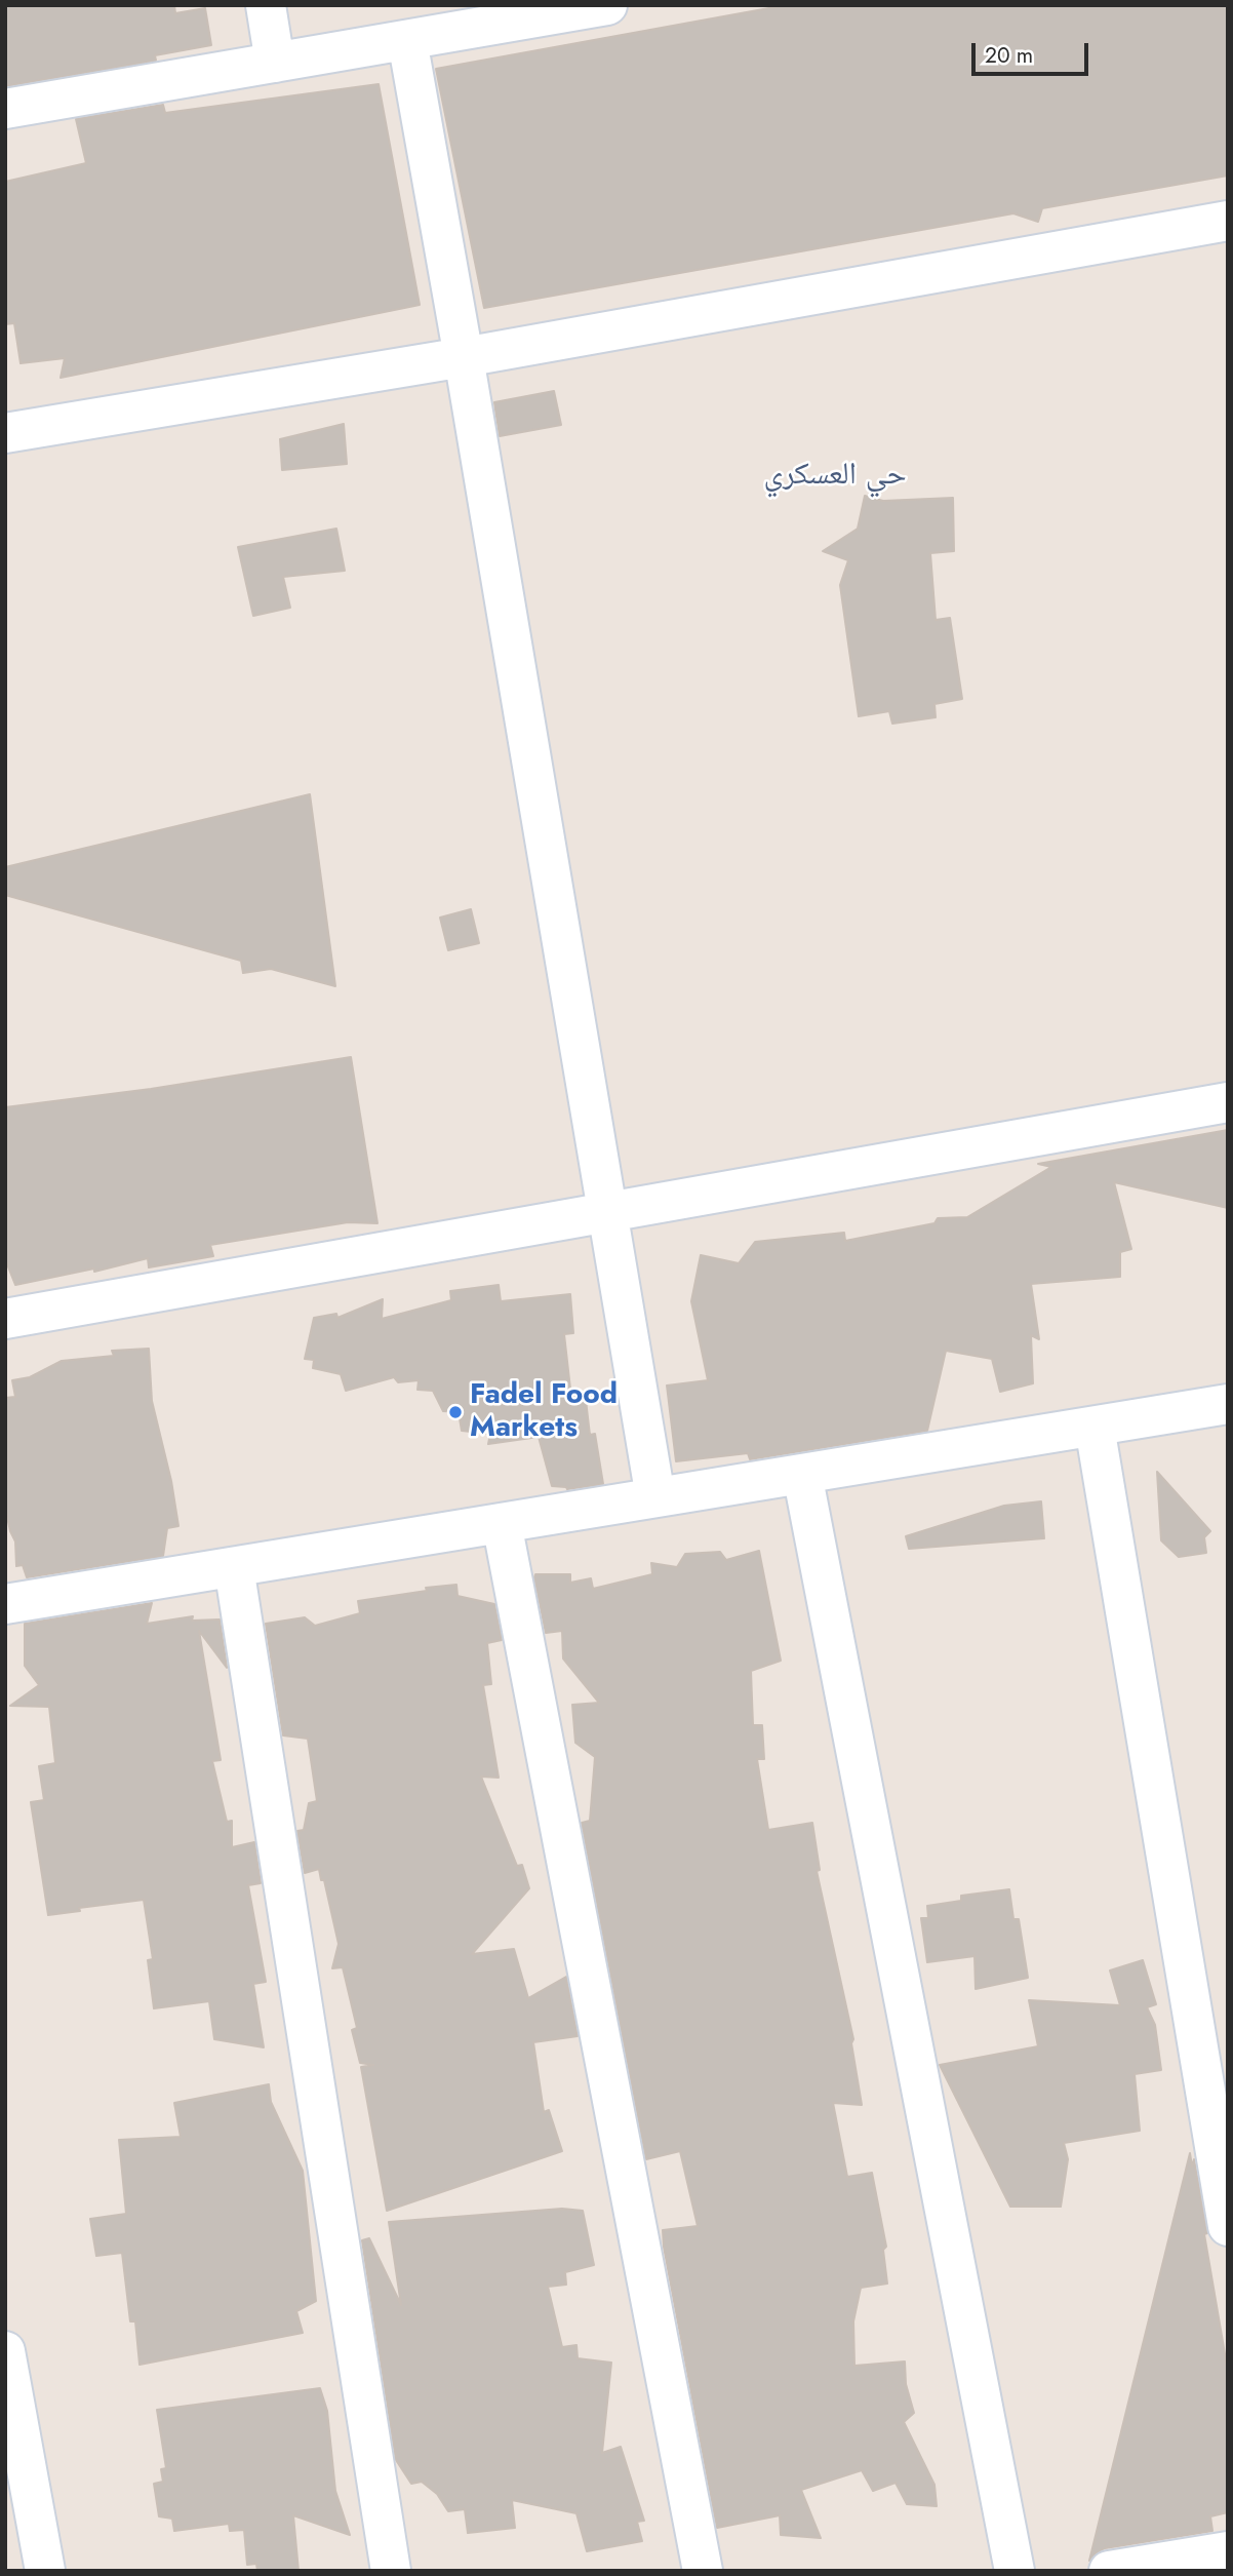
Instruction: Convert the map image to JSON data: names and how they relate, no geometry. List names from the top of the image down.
{
  "districts": ["حي العسكري"],
  "places": ["Fadel Food Markets"],
  "scale_bar": "20 m"
}
